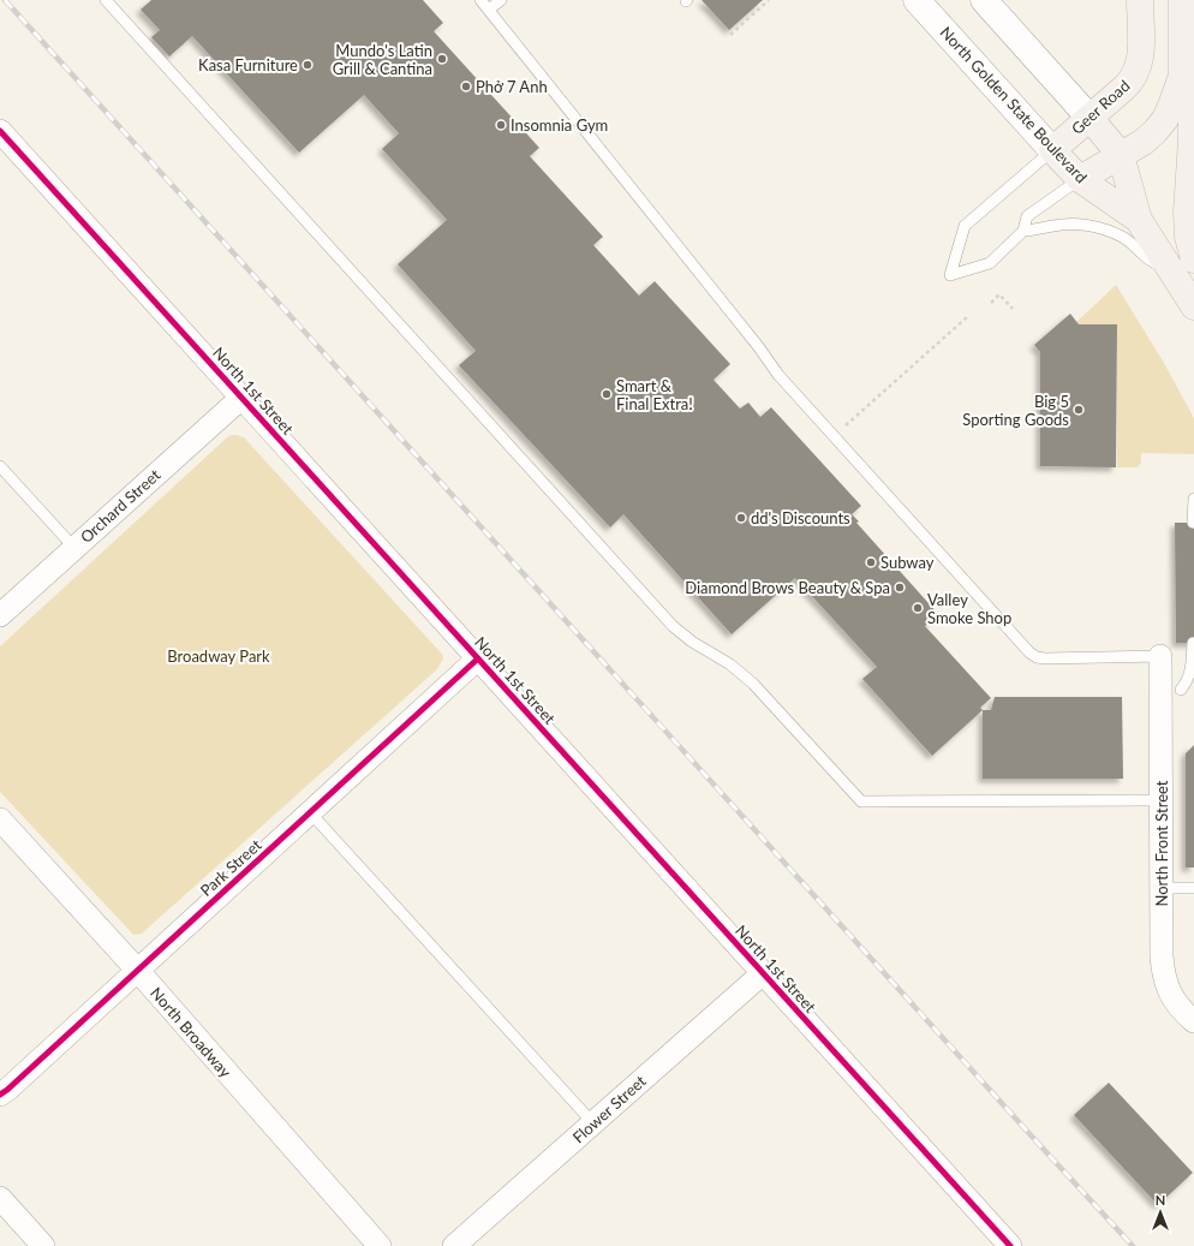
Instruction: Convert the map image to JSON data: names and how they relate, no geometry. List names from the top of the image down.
{
  "streets": {
    "main road": ["North Golden State Boulevard", "Geer Road"],
    "street": [
      "North 1st Street",
      "Orchard Street",
      "North Front Street",
      "Park Street",
      "North Broadway",
      "Flower Street"
    ]
  },
  "crossings": [
    ["North Golden State Boulevard", "Geer Road"],
    ["North 1st Street", "Orchard Street"],
    ["North 1st Street", "Park Street"],
    ["North 1st Street", "Flower Street"],
    ["Park Street", "North Broadway"]
  ],
  "parks": ["Broadway Park"],
  "places": [
    "Mundo's Latin Grill & Cantina",
    "Kasa Furniture",
    "Phở 7 Anh",
    "Insomnia Gym",
    "Smart & Final Extra!",
    "Big 5 Sporting Goods",
    "dd's Discounts",
    "Subway",
    "Diamond Brows Beauty & Spa",
    "Valley Smoke Shop"
  ],
  "north": "top"
}
